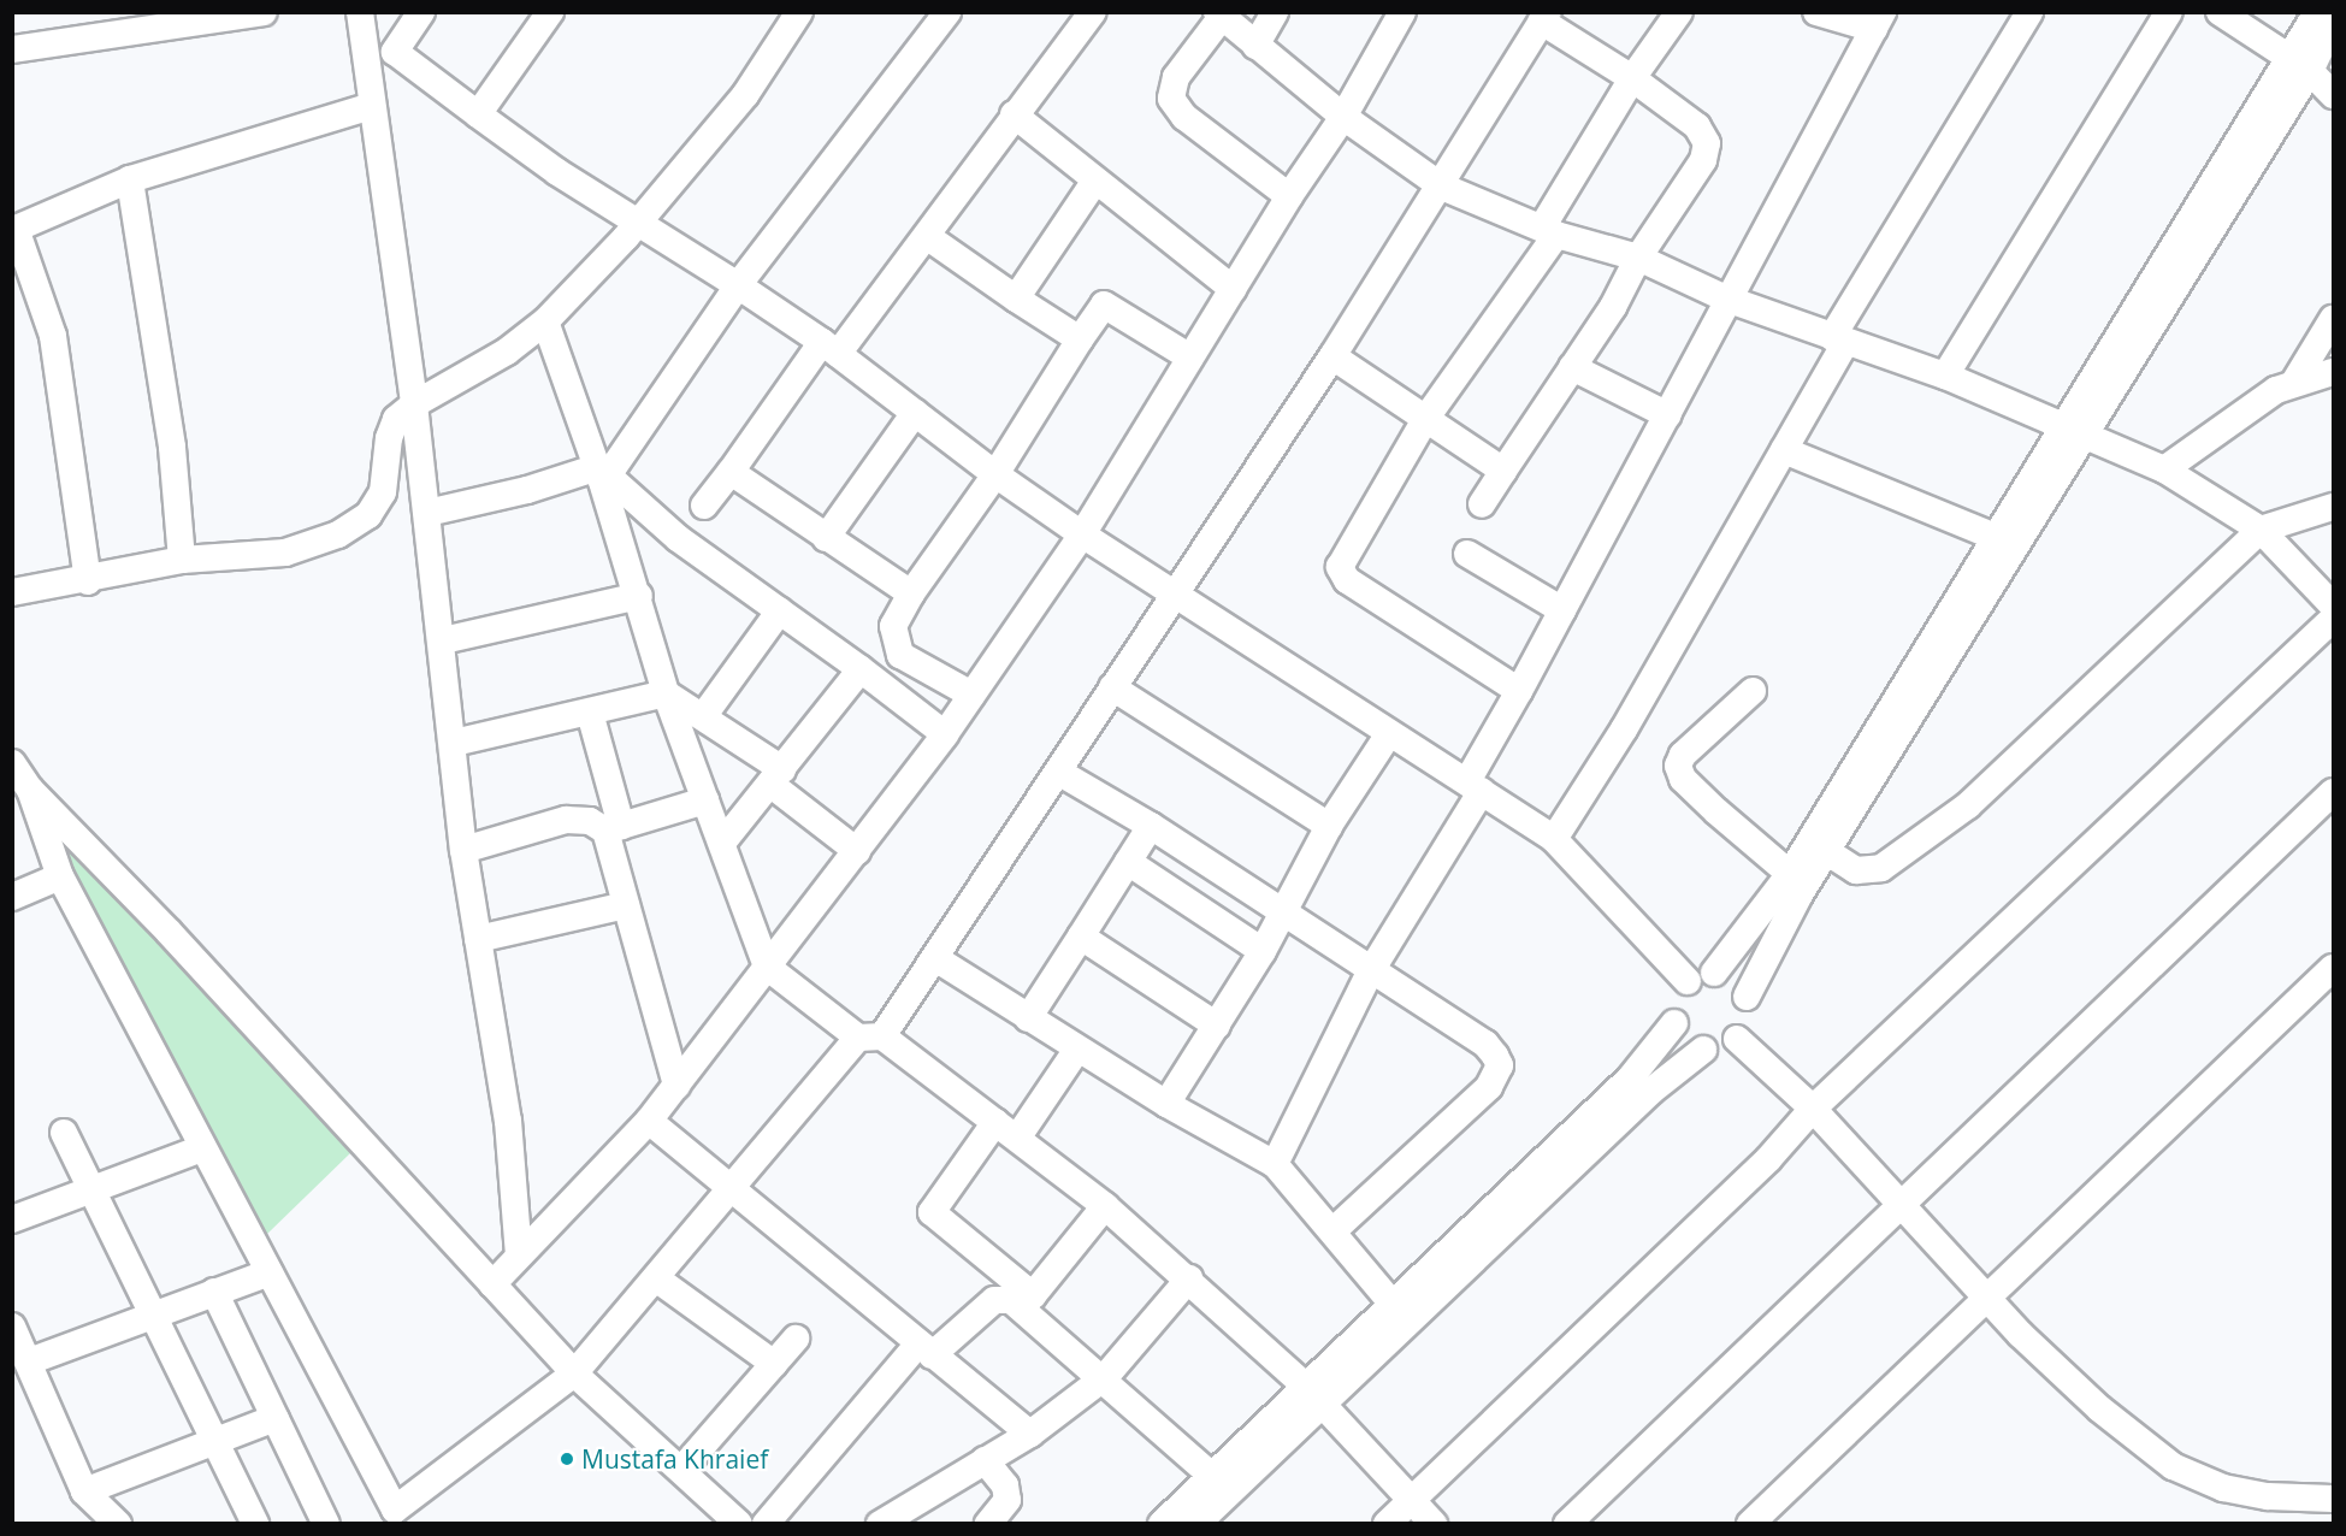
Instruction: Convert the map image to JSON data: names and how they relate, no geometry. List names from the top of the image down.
{
  "places": ["Mustafa Khraief"]
}
